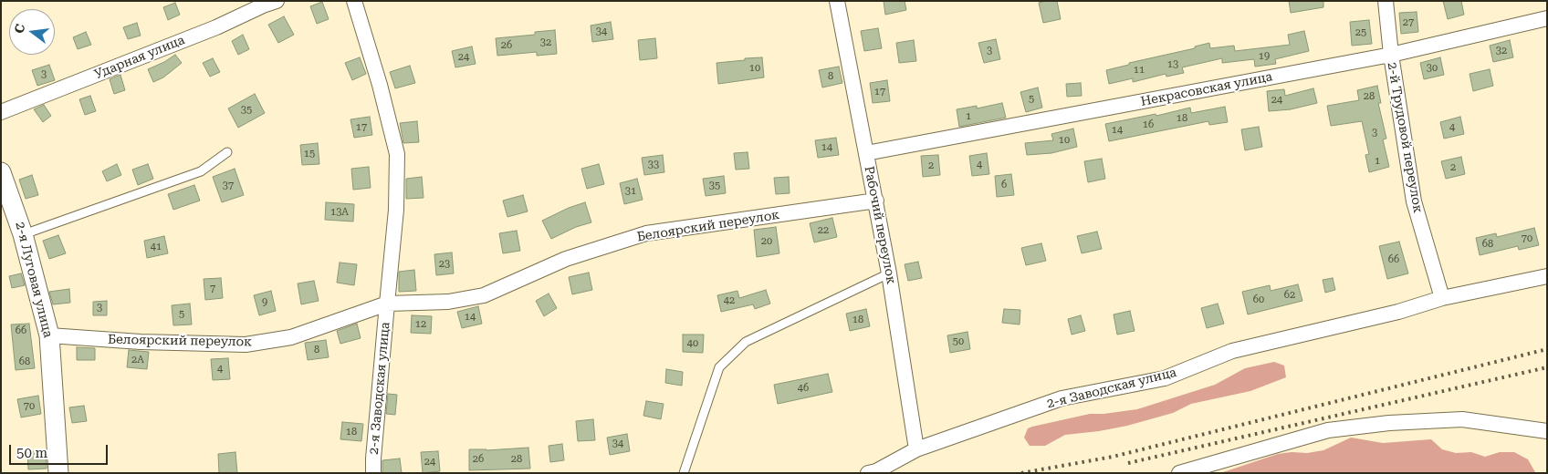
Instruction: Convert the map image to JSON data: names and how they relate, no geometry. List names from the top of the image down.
{
  "streets": {
    "street": [
      "Ударная улица",
      "Некрасовская улица",
      "2-й Трудовой переулок",
      "Рабочий переулок",
      "Белоярский переулок",
      "2-я Луговая улица",
      "2-я Заводская улица"
    ]
  },
  "crossings": [
    ["Некрасовская улица", "2-й Трудовой переулок"],
    ["Некрасовская улица", "Рабочий переулок"],
    ["2-й Трудовой переулок", "2-я Заводская улица"],
    ["Рабочий переулок", "Белоярский переулок"],
    ["Рабочий переулок", "2-я Заводская улица"],
    ["Белоярский переулок", "2-я Луговая улица"],
    ["Белоярский переулок", "2-я Заводская улица"]
  ],
  "house_numbers": [
    "27",
    "34",
    "25",
    "32",
    "26",
    "3",
    "32",
    "19",
    "24",
    "13",
    "10",
    "30",
    "11",
    "3",
    "8",
    "17",
    "28",
    "5",
    "24",
    "35",
    "1",
    "18",
    "16",
    "17",
    "4",
    "14",
    "3",
    "10",
    "14",
    "15",
    "1",
    "33",
    "4",
    "2",
    "2",
    "6",
    "37",
    "35",
    "31",
    "13А",
    "22",
    "70",
    "20",
    "68",
    "41",
    "66",
    "23",
    "7",
    "62",
    "60",
    "42",
    "9",
    "3",
    "5",
    "14",
    "18",
    "12",
    "66",
    "50",
    "40",
    "8",
    "2А",
    "68",
    "4",
    "46",
    "70",
    "18",
    "34",
    "26",
    "28",
    "24"
  ],
  "scale_bar": "50 m",
  "north": "left"
}
